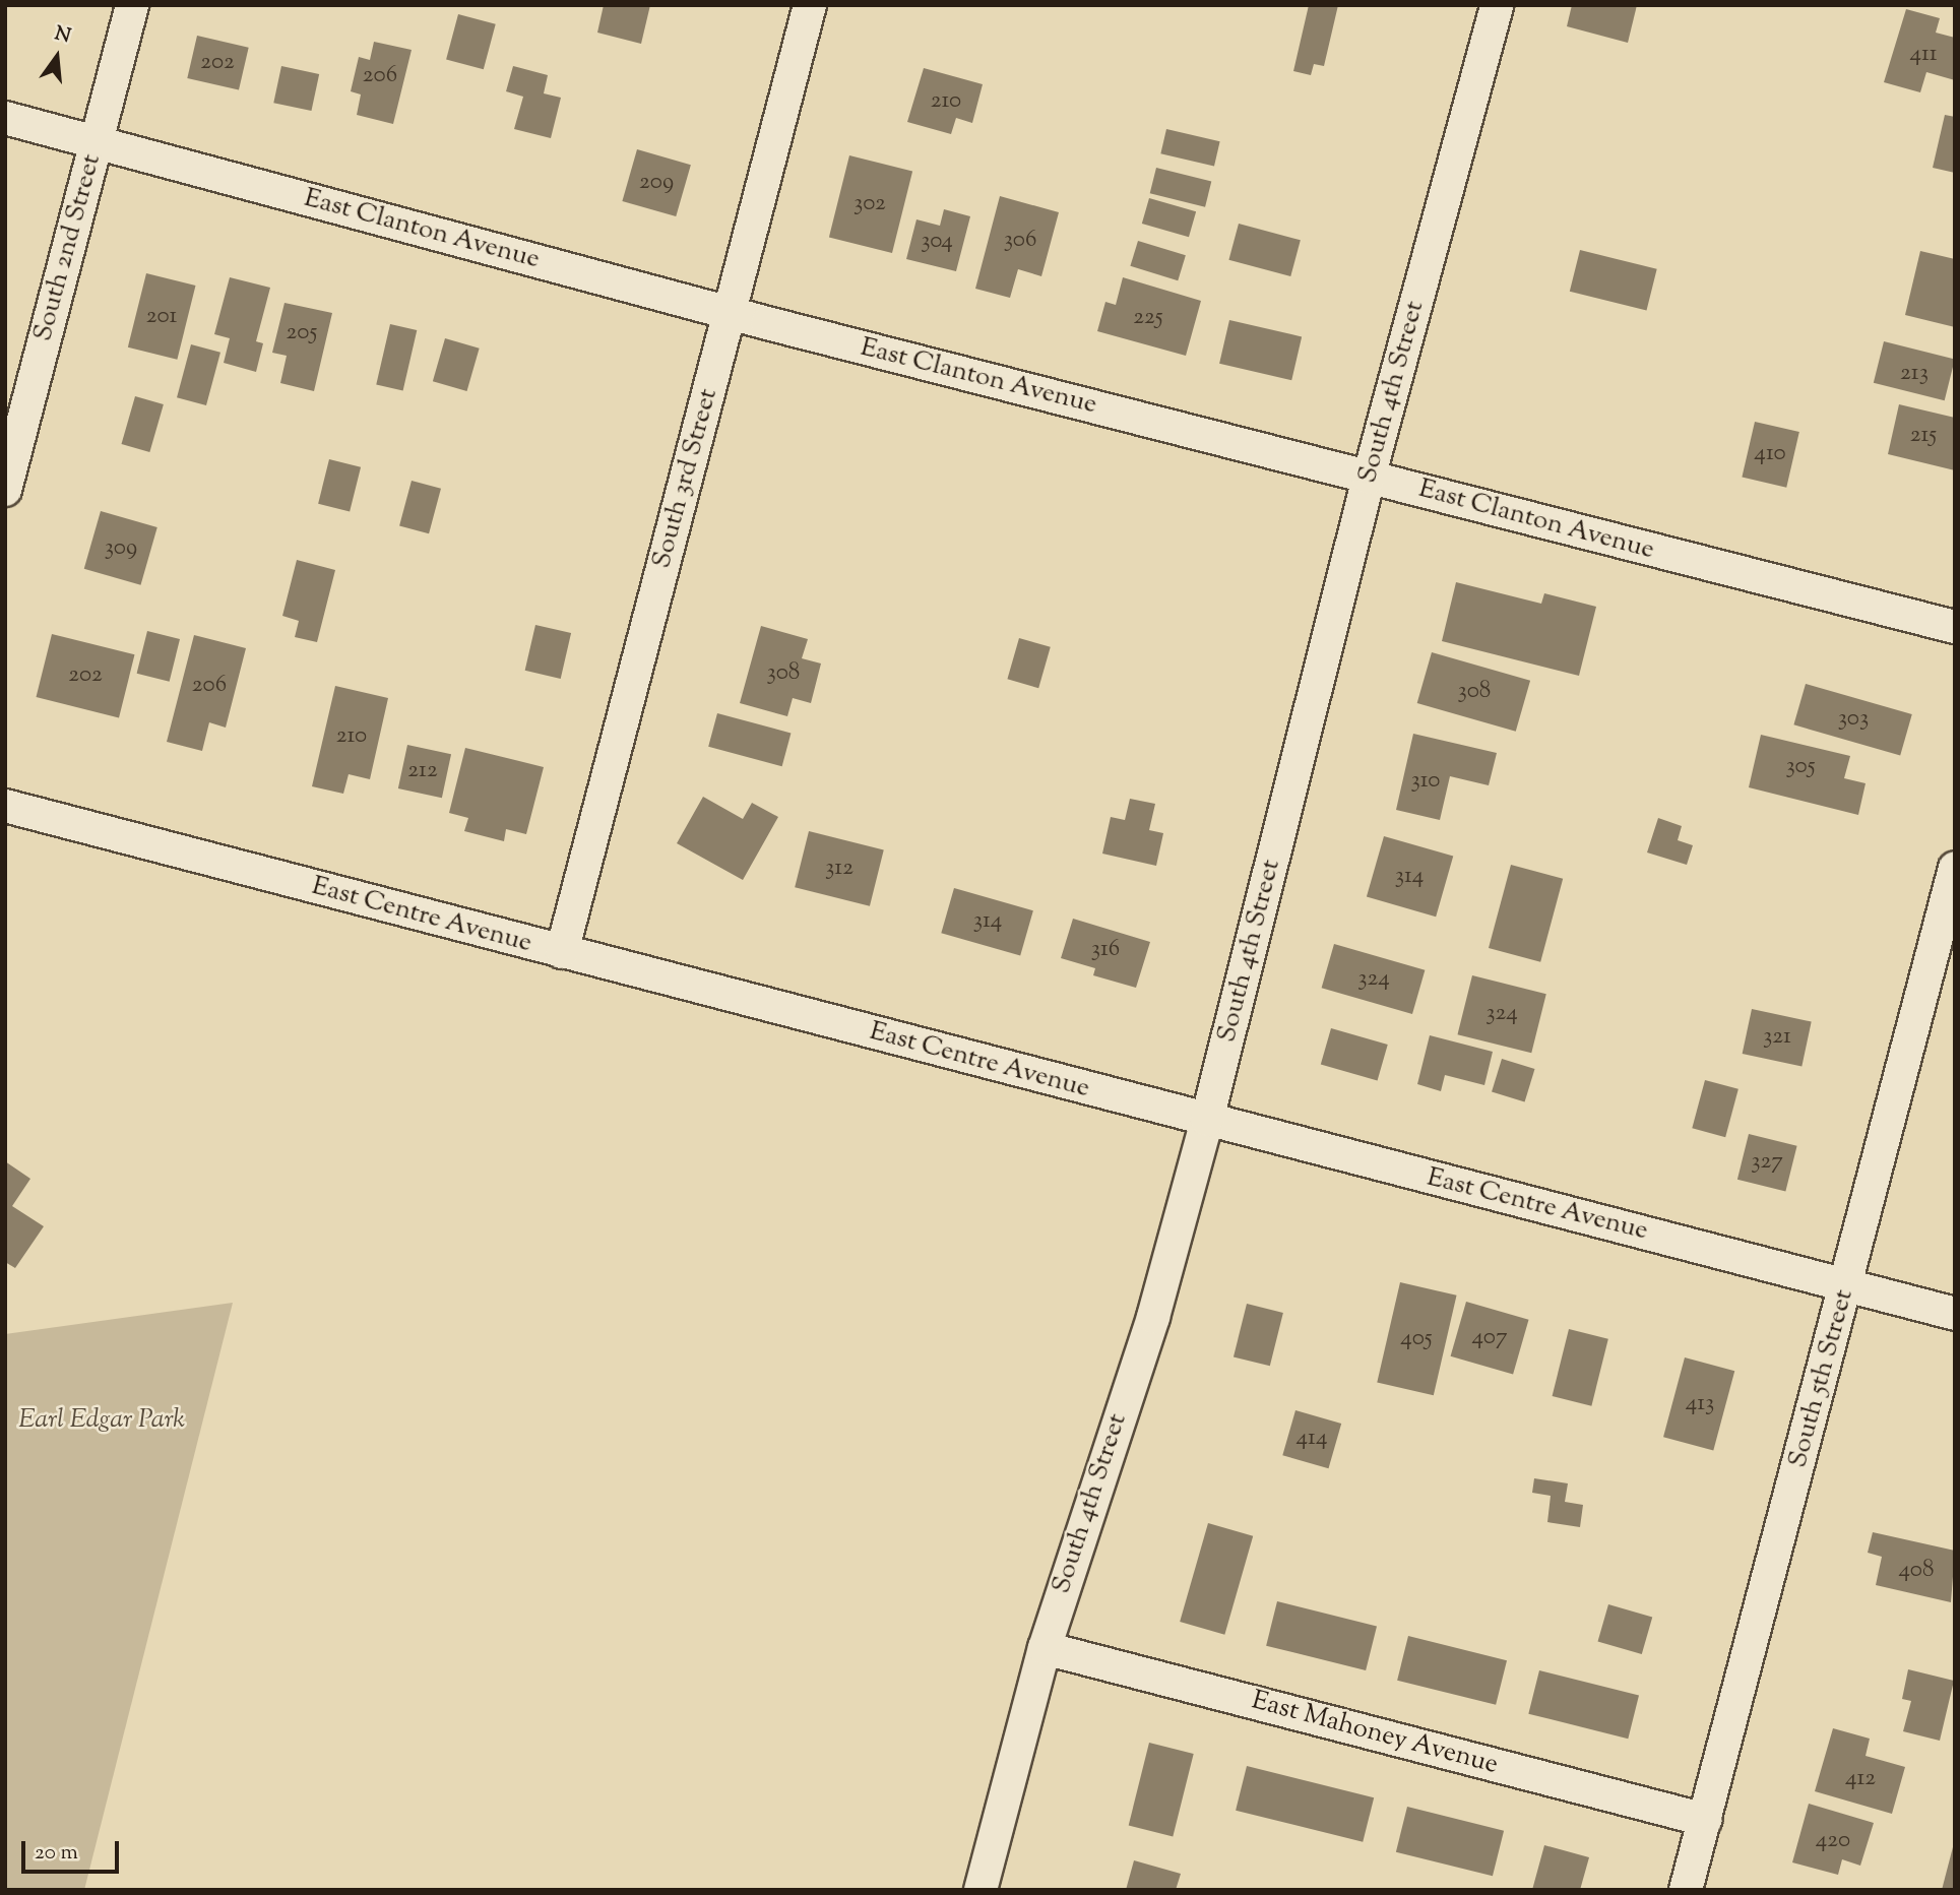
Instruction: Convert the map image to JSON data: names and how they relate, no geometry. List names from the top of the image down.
{
  "streets": {
    "street": [
      "East Clanton Avenue",
      "South 2nd Street",
      "South 4th Street",
      "South 3rd Street",
      "East Centre Avenue",
      "South 5th Street",
      "East Mahoney Avenue"
    ]
  },
  "crossings": [
    ["East Clanton Avenue", "South 2nd Street"],
    ["East Clanton Avenue", "South 4th Street"],
    ["East Clanton Avenue", "South 3rd Street"],
    ["South 4th Street", "East Centre Avenue"],
    ["South 4th Street", "East Mahoney Avenue"],
    ["South 3rd Street", "East Centre Avenue"],
    ["East Centre Avenue", "South 5th Street"],
    ["South 5th Street", "East Mahoney Avenue"]
  ],
  "parks": ["Earl Edgar Park"],
  "house_numbers": [
    "411",
    "202",
    "206",
    "210",
    "209",
    "302",
    "306",
    "304",
    "201",
    "225",
    "205",
    "213",
    "215",
    "410",
    "309",
    "308",
    "202",
    "206",
    "308",
    "303",
    "210",
    "305",
    "212",
    "310",
    "312",
    "314",
    "314",
    "316",
    "324",
    "324",
    "321",
    "327",
    "407",
    "405",
    "413",
    "414",
    "408",
    "412",
    "420"
  ],
  "scale_bar": "20 m",
  "north": "top"
}
